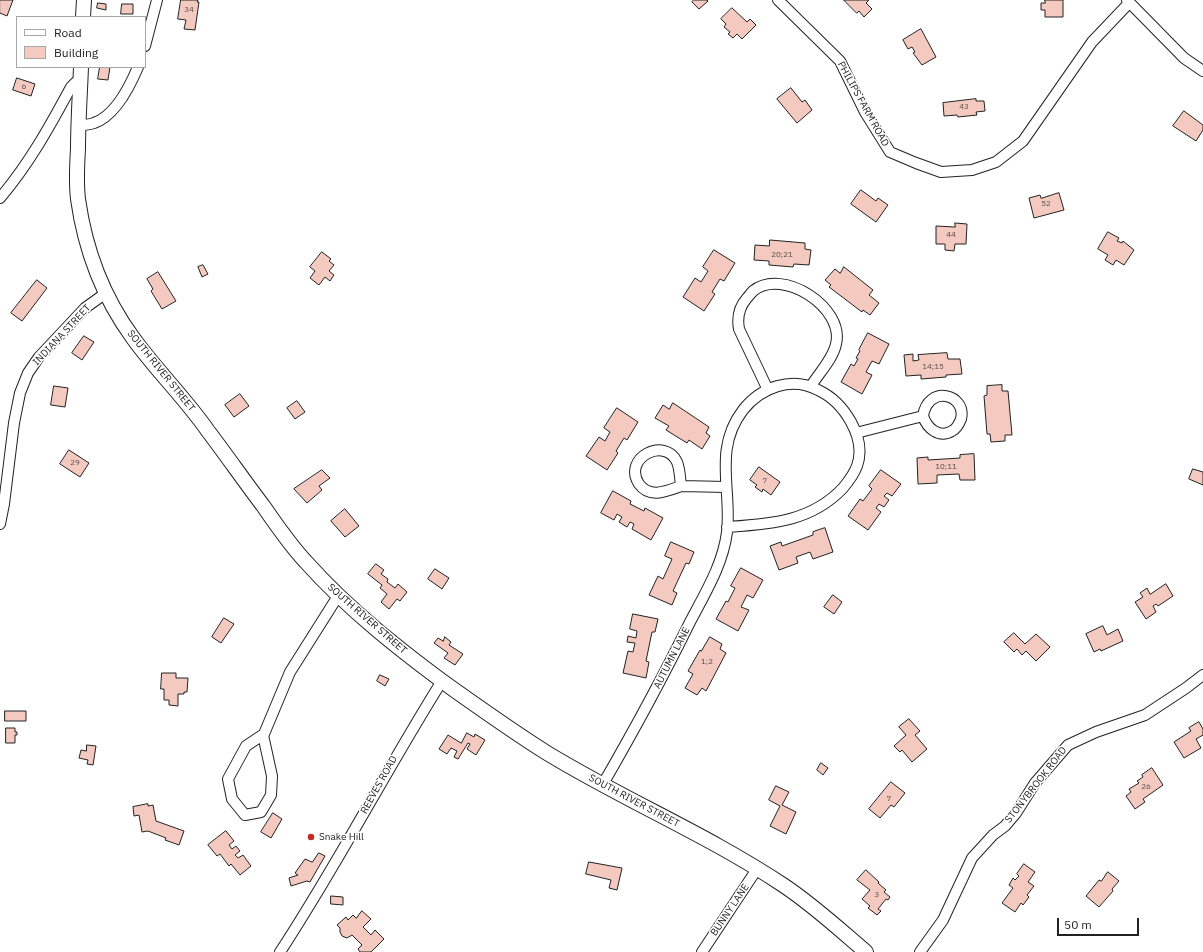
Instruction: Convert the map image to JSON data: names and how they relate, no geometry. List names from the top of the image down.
{
  "streets": {
    "street": [
      "PHILIPS FARM ROAD",
      "INDIANA STREET",
      "SOUTH RIVER STREET",
      "AUTUMN LANE",
      "REEVES ROAD",
      "STONYBROOK ROAD",
      "BUNNY LANE"
    ]
  },
  "crossings": [
    ["INDIANA STREET", "SOUTH RIVER STREET"],
    ["SOUTH RIVER STREET", "AUTUMN LANE"],
    ["SOUTH RIVER STREET", "REEVES ROAD"],
    ["SOUTH RIVER STREET", "BUNNY LANE"]
  ],
  "places": ["Snake Hill"],
  "house_numbers": [
    "34",
    "6",
    "43",
    "52",
    "44",
    "20;21",
    "14;15",
    "29",
    "10;11",
    "7",
    "1;2",
    "26",
    "7",
    "3"
  ],
  "legend": ["Road", "Building"],
  "scale_bar": "50 m"
}
